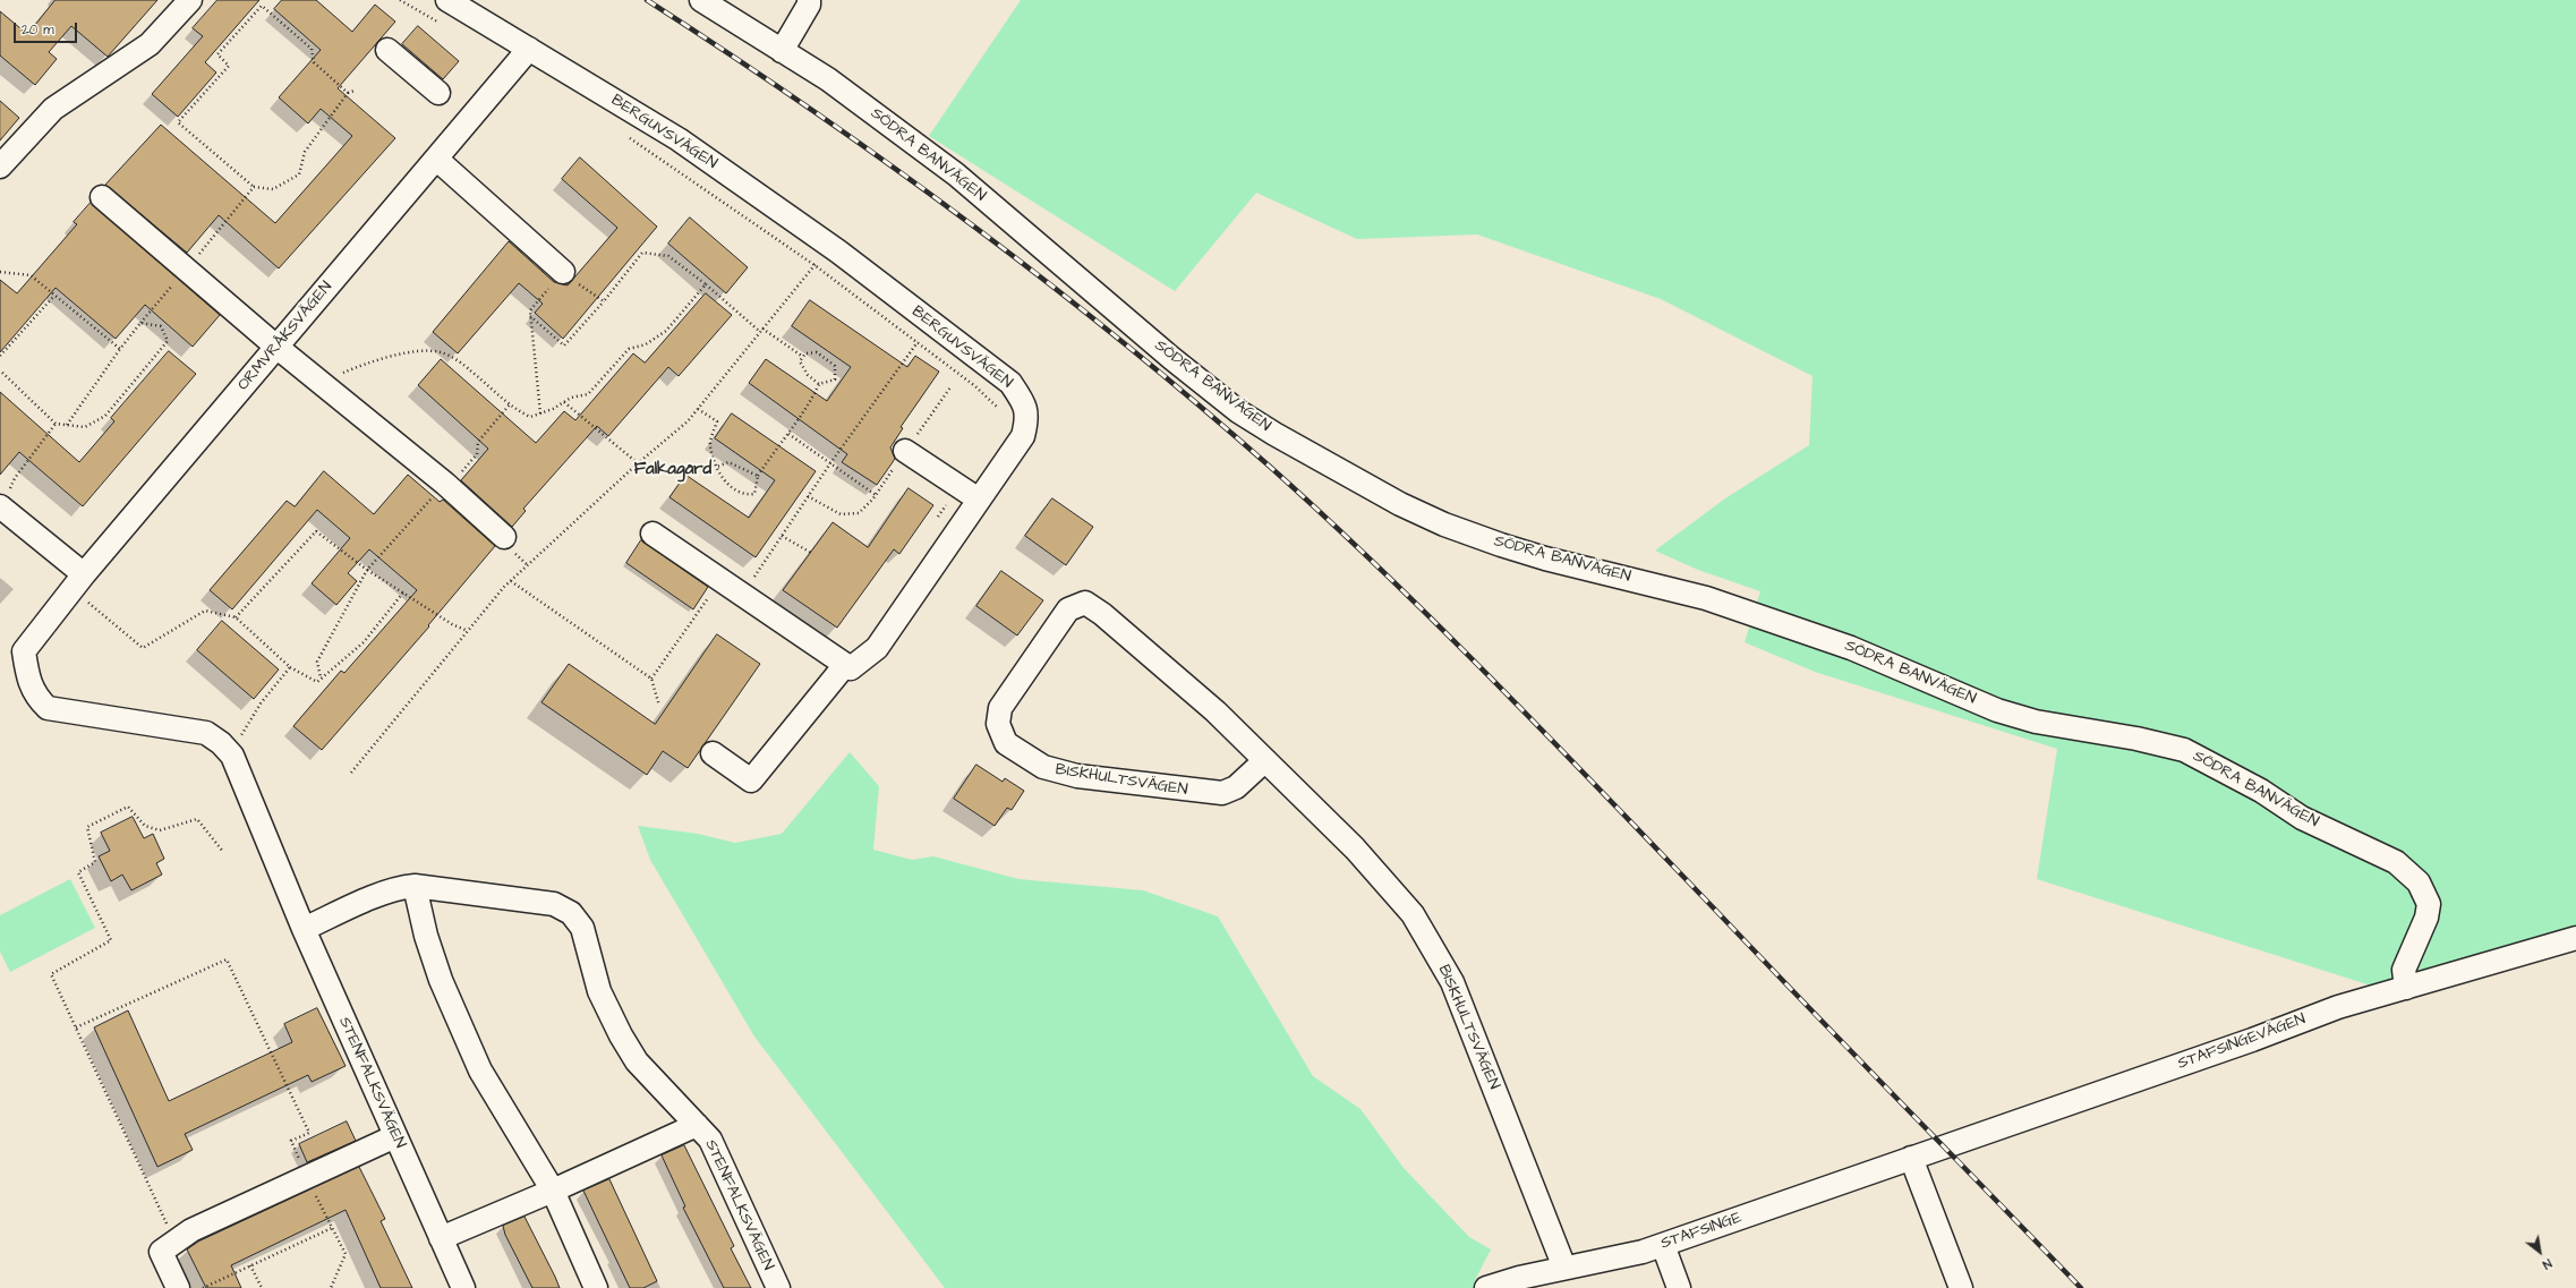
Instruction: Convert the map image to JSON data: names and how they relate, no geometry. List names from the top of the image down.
{
  "streets": {
    "street": [
      "BERGUVSVÄGEN",
      "SÖDRA BANVÄGEN",
      "ORMVRÅKSVÄGEN",
      "BISKHULTSVÄGEN",
      "STAFSINGEVÄGEN",
      "STENFALKSVÄGEN",
      "STAFSINGE"
    ]
  },
  "crossings": [
    ["BERGUVSVÄGEN", "ORMVRÅKSVÄGEN"],
    ["SÖDRA BANVÄGEN", "STAFSINGEVÄGEN"],
    ["ORMVRÅKSVÄGEN", "STENFALKSVÄGEN"],
    ["BISKHULTSVÄGEN", "STAFSINGE"],
    ["STAFSINGEVÄGEN", "STAFSINGE"]
  ],
  "districts": ["Falkagård"],
  "scale_bar": "20 m",
  "north": "bottom right"
}
